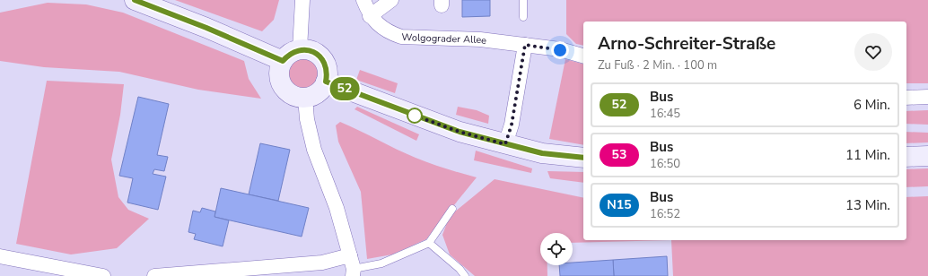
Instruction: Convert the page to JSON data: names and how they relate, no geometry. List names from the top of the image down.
{
  "streets": {
    "street": ["Wolgograder Allee"]
  },
  "lines": ["bus line 52"],
  "page": {
    "on_map": "52",
    "heading": ["Arno-Schreiter-Straße", "Zu Fuß · 2 Min. · 100 m"],
    "list": [
      {
        "mark": "52",
        "name": "Bus",
        "note": "16:45",
        "value": "6 Min."
      },
      {
        "mark": "53",
        "name": "Bus",
        "note": "16:50",
        "value": "11 Min."
      },
      {
        "mark": "N15",
        "name": "Bus",
        "note": "16:52",
        "value": "13 Min."
      }
    ]
  }
}
